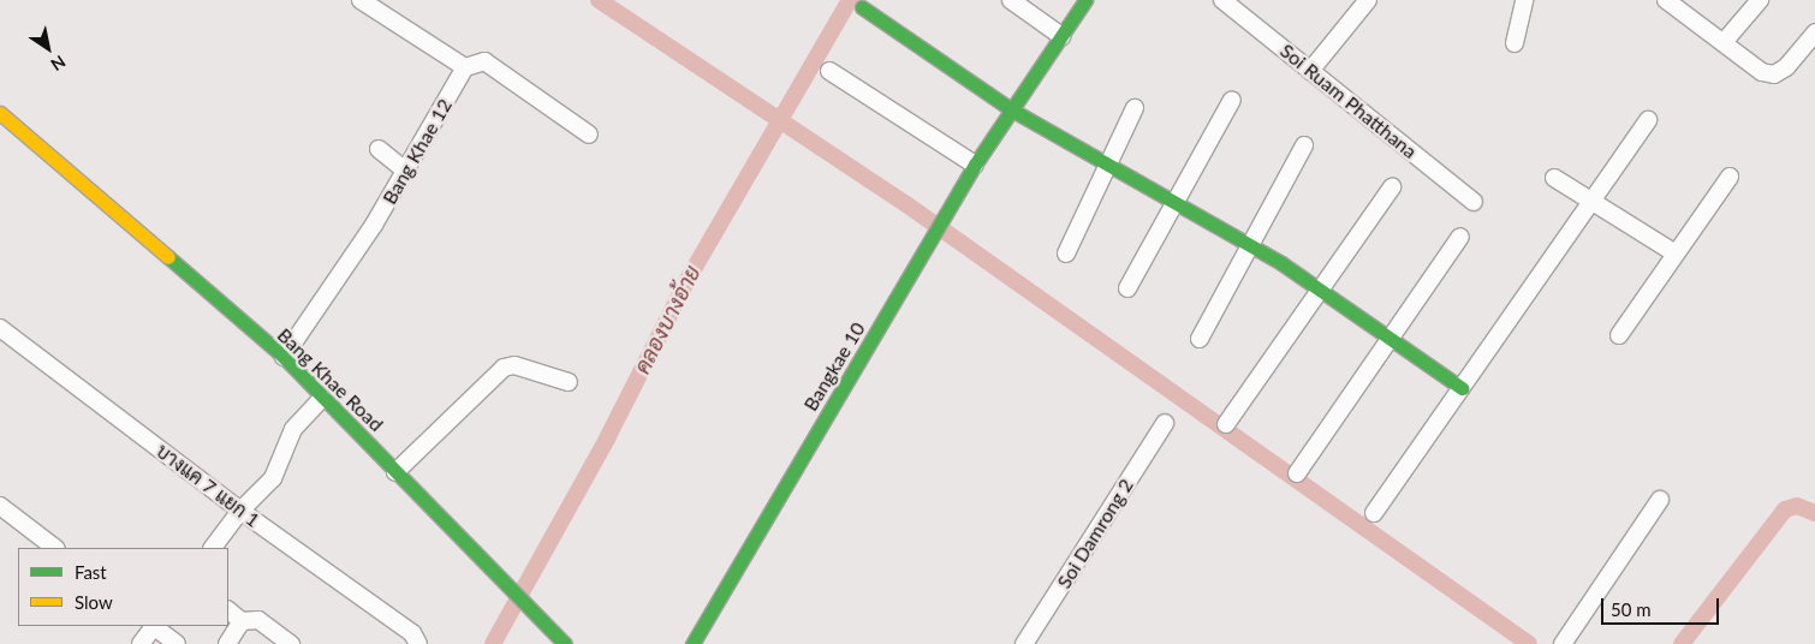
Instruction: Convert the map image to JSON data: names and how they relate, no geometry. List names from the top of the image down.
{
  "streets": {
    "street": [
      "Soi Ruam Phatthana",
      "Bang Khae 12",
      "Bangkae 10",
      "Bang Khae Road",
      "บางแค 7 แยก 1",
      "Soi Damrong 2"
    ]
  },
  "crossings": [
    ["Bang Khae 12", "Bang Khae Road"]
  ],
  "water": ["คลองบางอ้าย"],
  "legend": ["Fast", "Slow"],
  "scale_bar": "50 m",
  "north": "bottom right"
}
